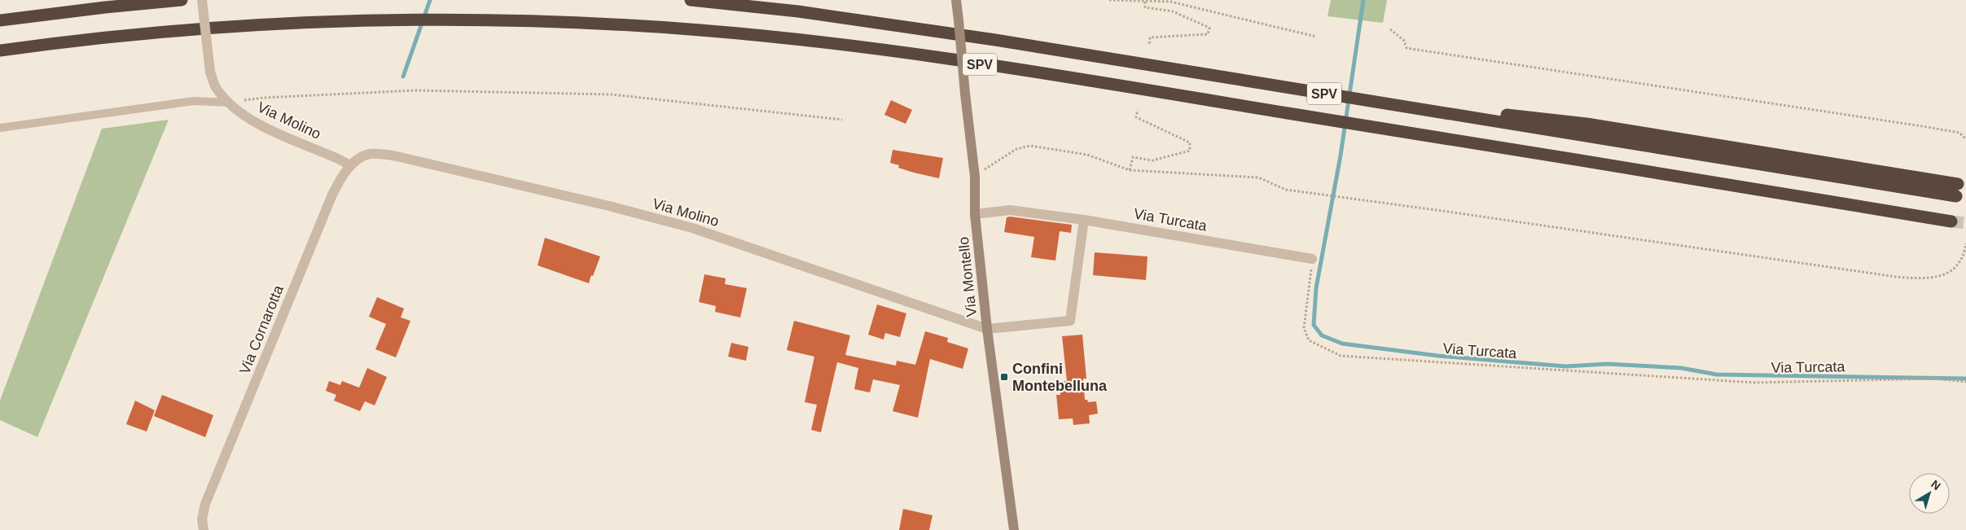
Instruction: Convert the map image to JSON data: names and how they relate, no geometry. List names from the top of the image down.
{
  "streets": {
    "highway": ["SPV"],
    "street": [
      "Via Molino",
      "Via Turcata",
      "Via Montello",
      "Via Cornarotta"
    ]
  },
  "crossings": [
    ["Via Molino", "Via Montello"],
    ["Via Molino", "Via Cornarotta"],
    ["Via Turcata", "Via Montello"]
  ],
  "places": {
    "transit": ["Confini Montebelluna"]
  },
  "north": "top right"
}
